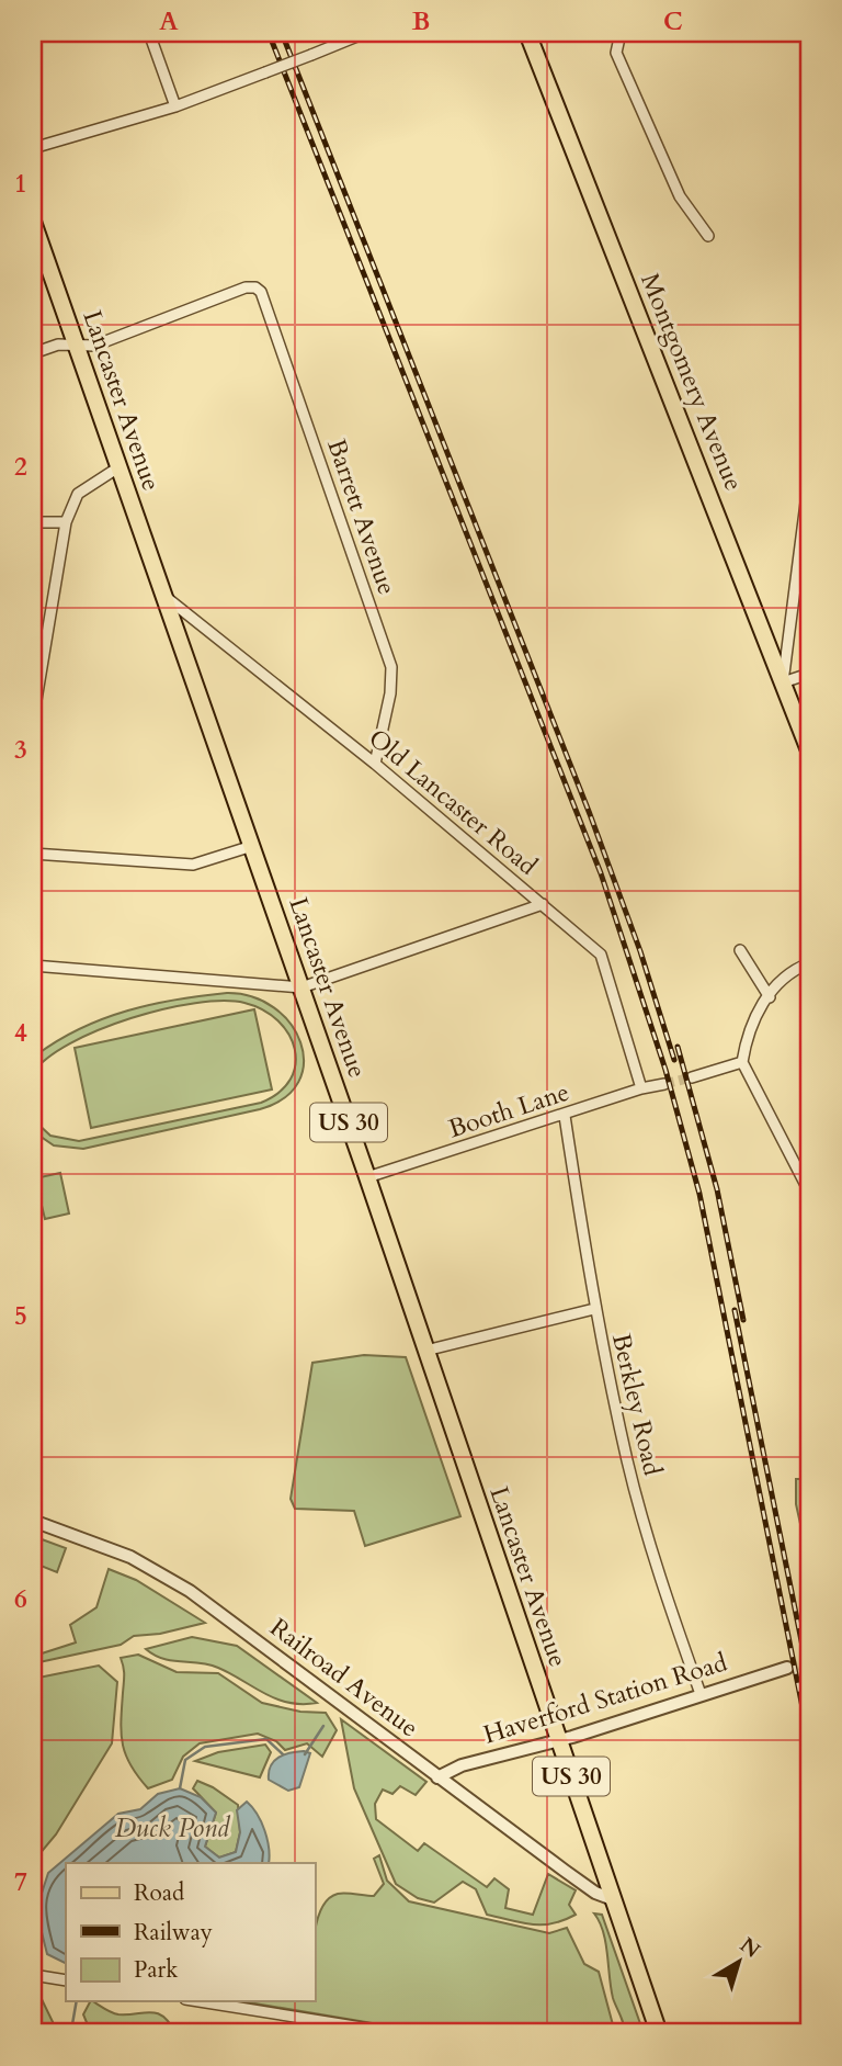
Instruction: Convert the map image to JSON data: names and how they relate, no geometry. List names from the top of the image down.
{
  "streets": {
    "main road": ["Montgomery Avenue", "Lancaster Avenue", "US 30"],
    "street": [
      "Barrett Avenue",
      "Old Lancaster Road",
      "Booth Lane",
      "Berkley Road",
      "Railroad Avenue",
      "Haverford Station Road"
    ]
  },
  "crossings": [
    ["Lancaster Avenue", "Barrett Avenue"],
    ["Lancaster Avenue", "Old Lancaster Road"],
    ["Lancaster Avenue", "Booth Lane"],
    ["Lancaster Avenue", "Railroad Avenue"],
    ["Lancaster Avenue", "Haverford Station Road"],
    ["Barrett Avenue", "Old Lancaster Road"],
    ["Old Lancaster Road", "Booth Lane"],
    ["Booth Lane", "Berkley Road"],
    ["Berkley Road", "Haverford Station Road"],
    ["Railroad Avenue", "Haverford Station Road"]
  ],
  "water": ["Duck Pond"],
  "legend": ["Road", "Railway", "Park"],
  "north": "top right",
  "grid": {
    "columns": ["A", "B", "C"],
    "rows": [
      "1",
      "2",
      "3",
      "4",
      "5",
      "6",
      "7"
    ]
  }
}
